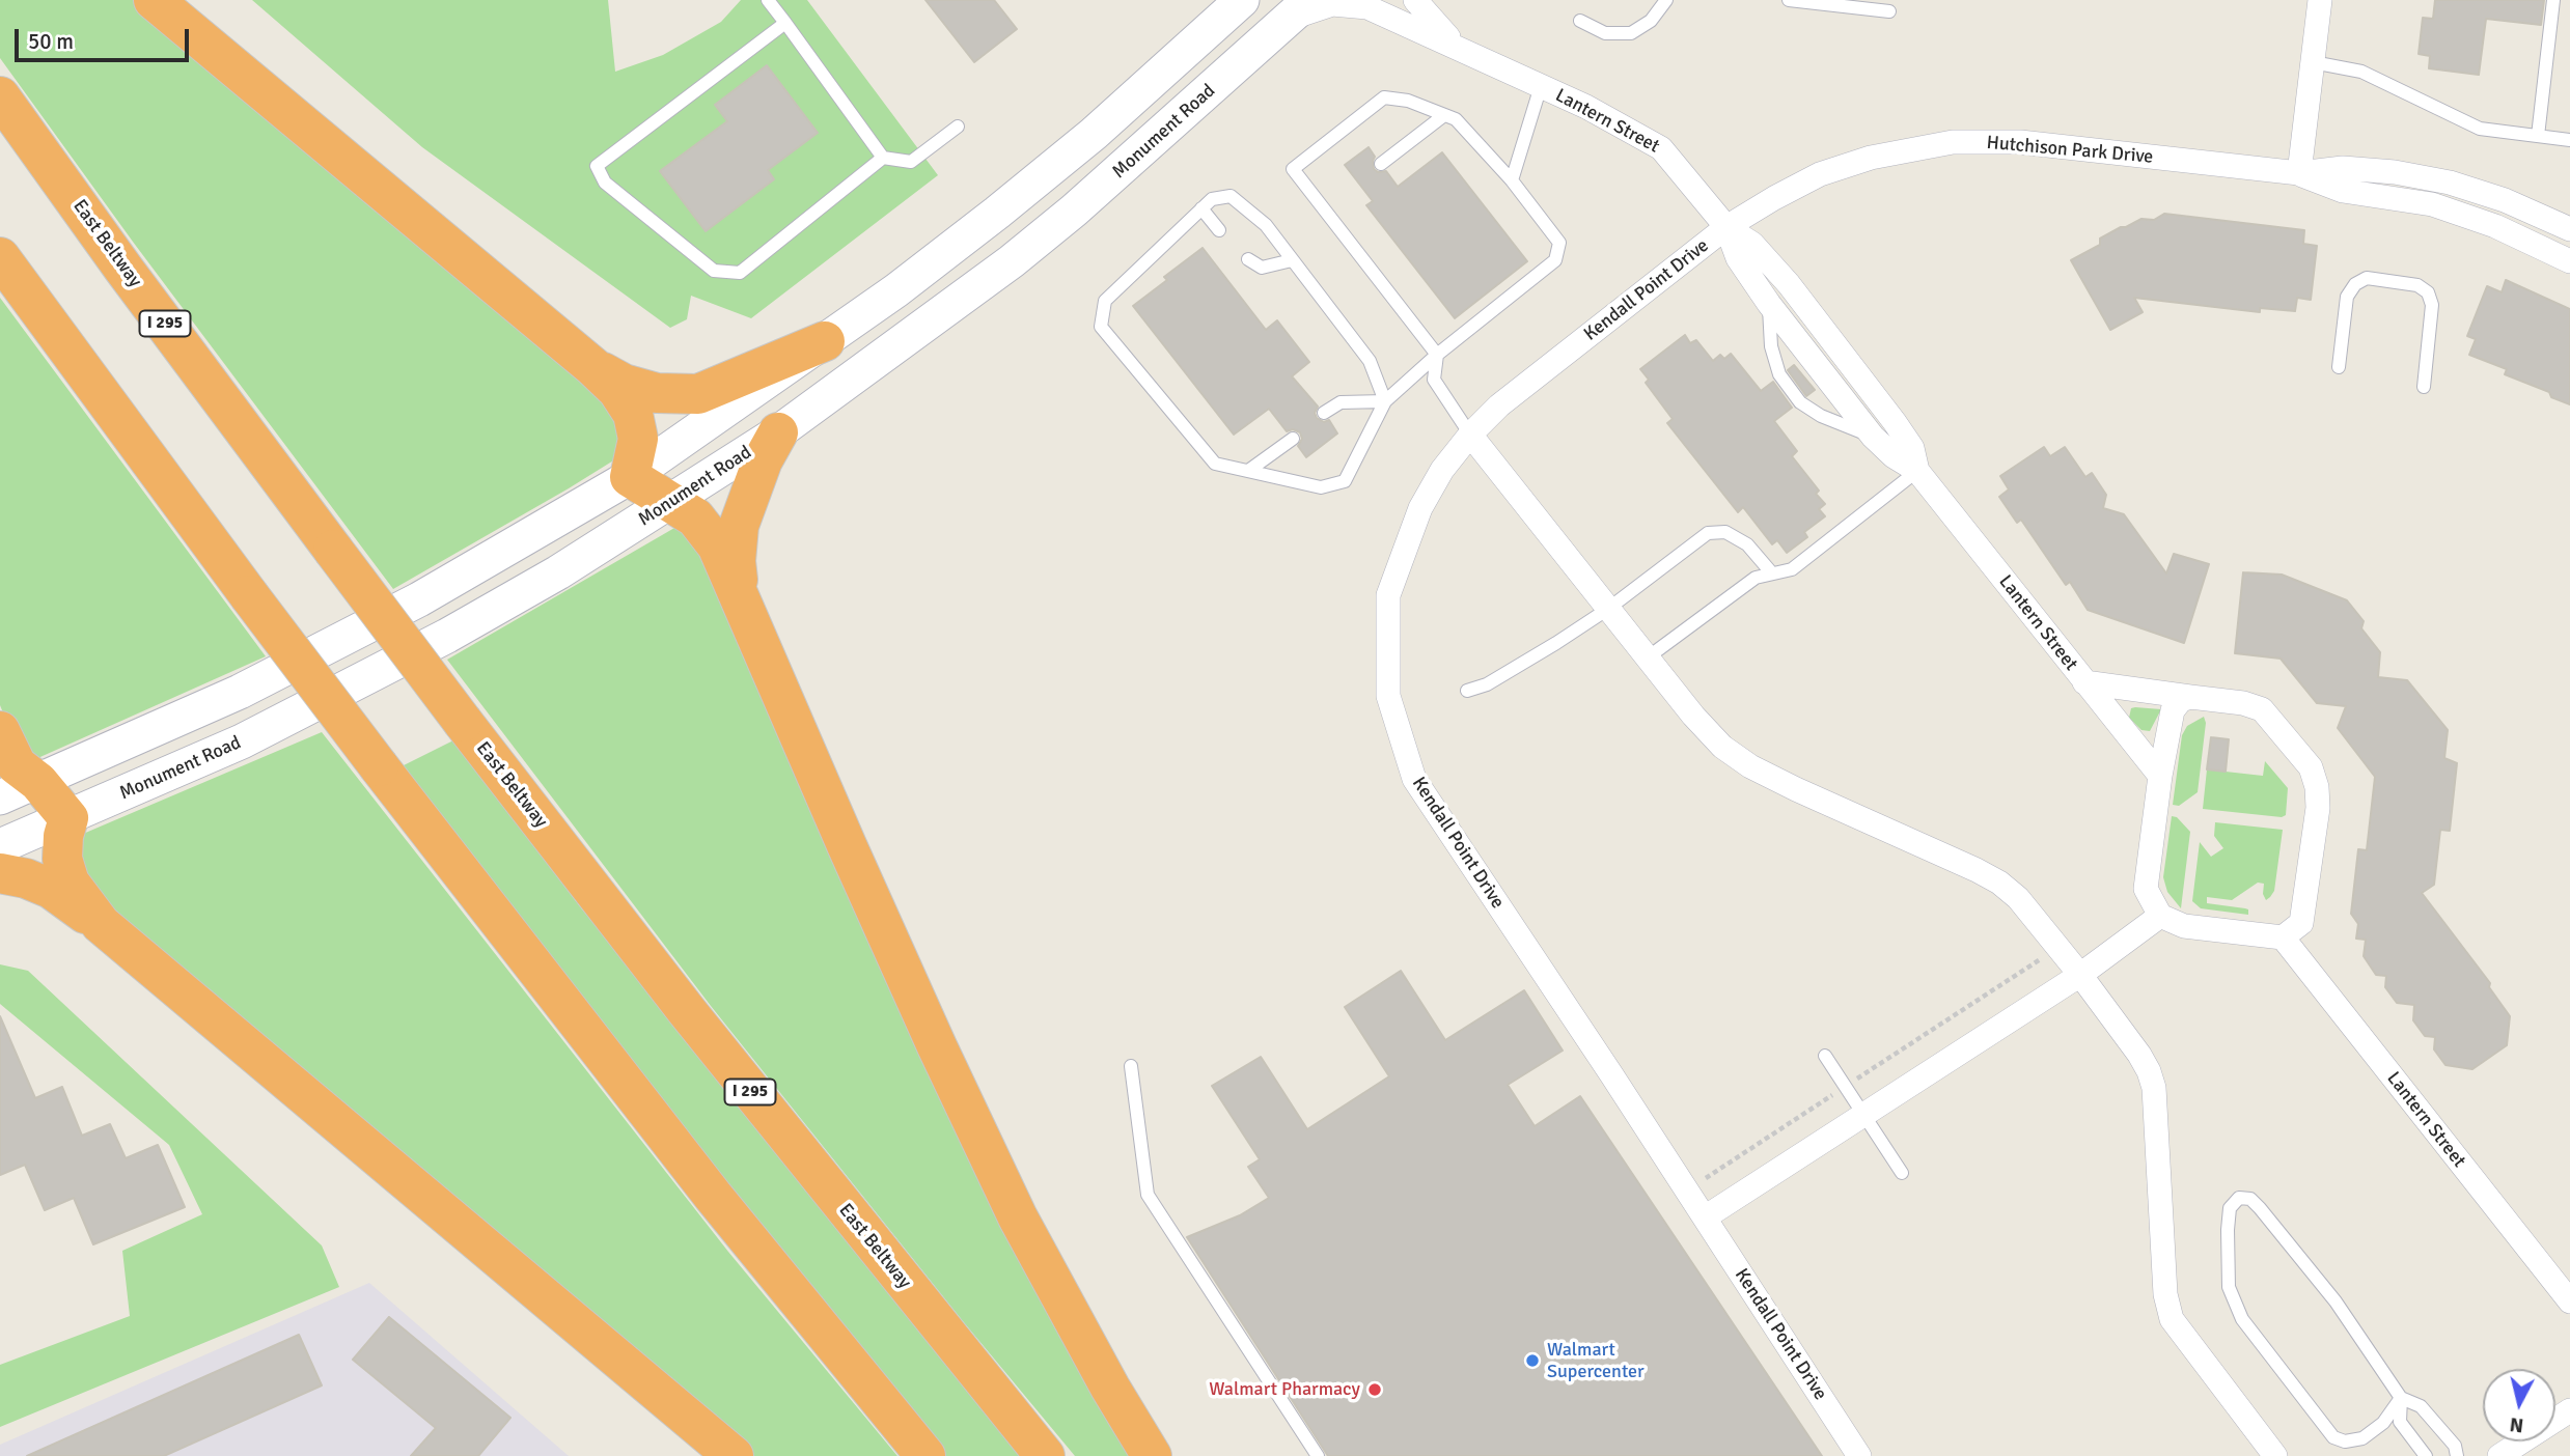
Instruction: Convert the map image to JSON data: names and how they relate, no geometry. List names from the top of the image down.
{
  "streets": {
    "highway": ["East Beltway", "I 295"],
    "main road": ["Monument Road"],
    "street": ["Lantern Street", "Hutchison Park Drive", "Kendall Point Drive"]
  },
  "crossings": [
    ["Lantern Street", "Monument Road"],
    ["Lantern Street", "Hutchison Park Drive"],
    ["Lantern Street", "Kendall Point Drive"],
    ["Hutchison Park Drive", "Kendall Point Drive"]
  ],
  "places": ["Walmart Supercenter", "Walmart Pharmacy"],
  "scale_bar": "50 m",
  "north": "bottom"
}
